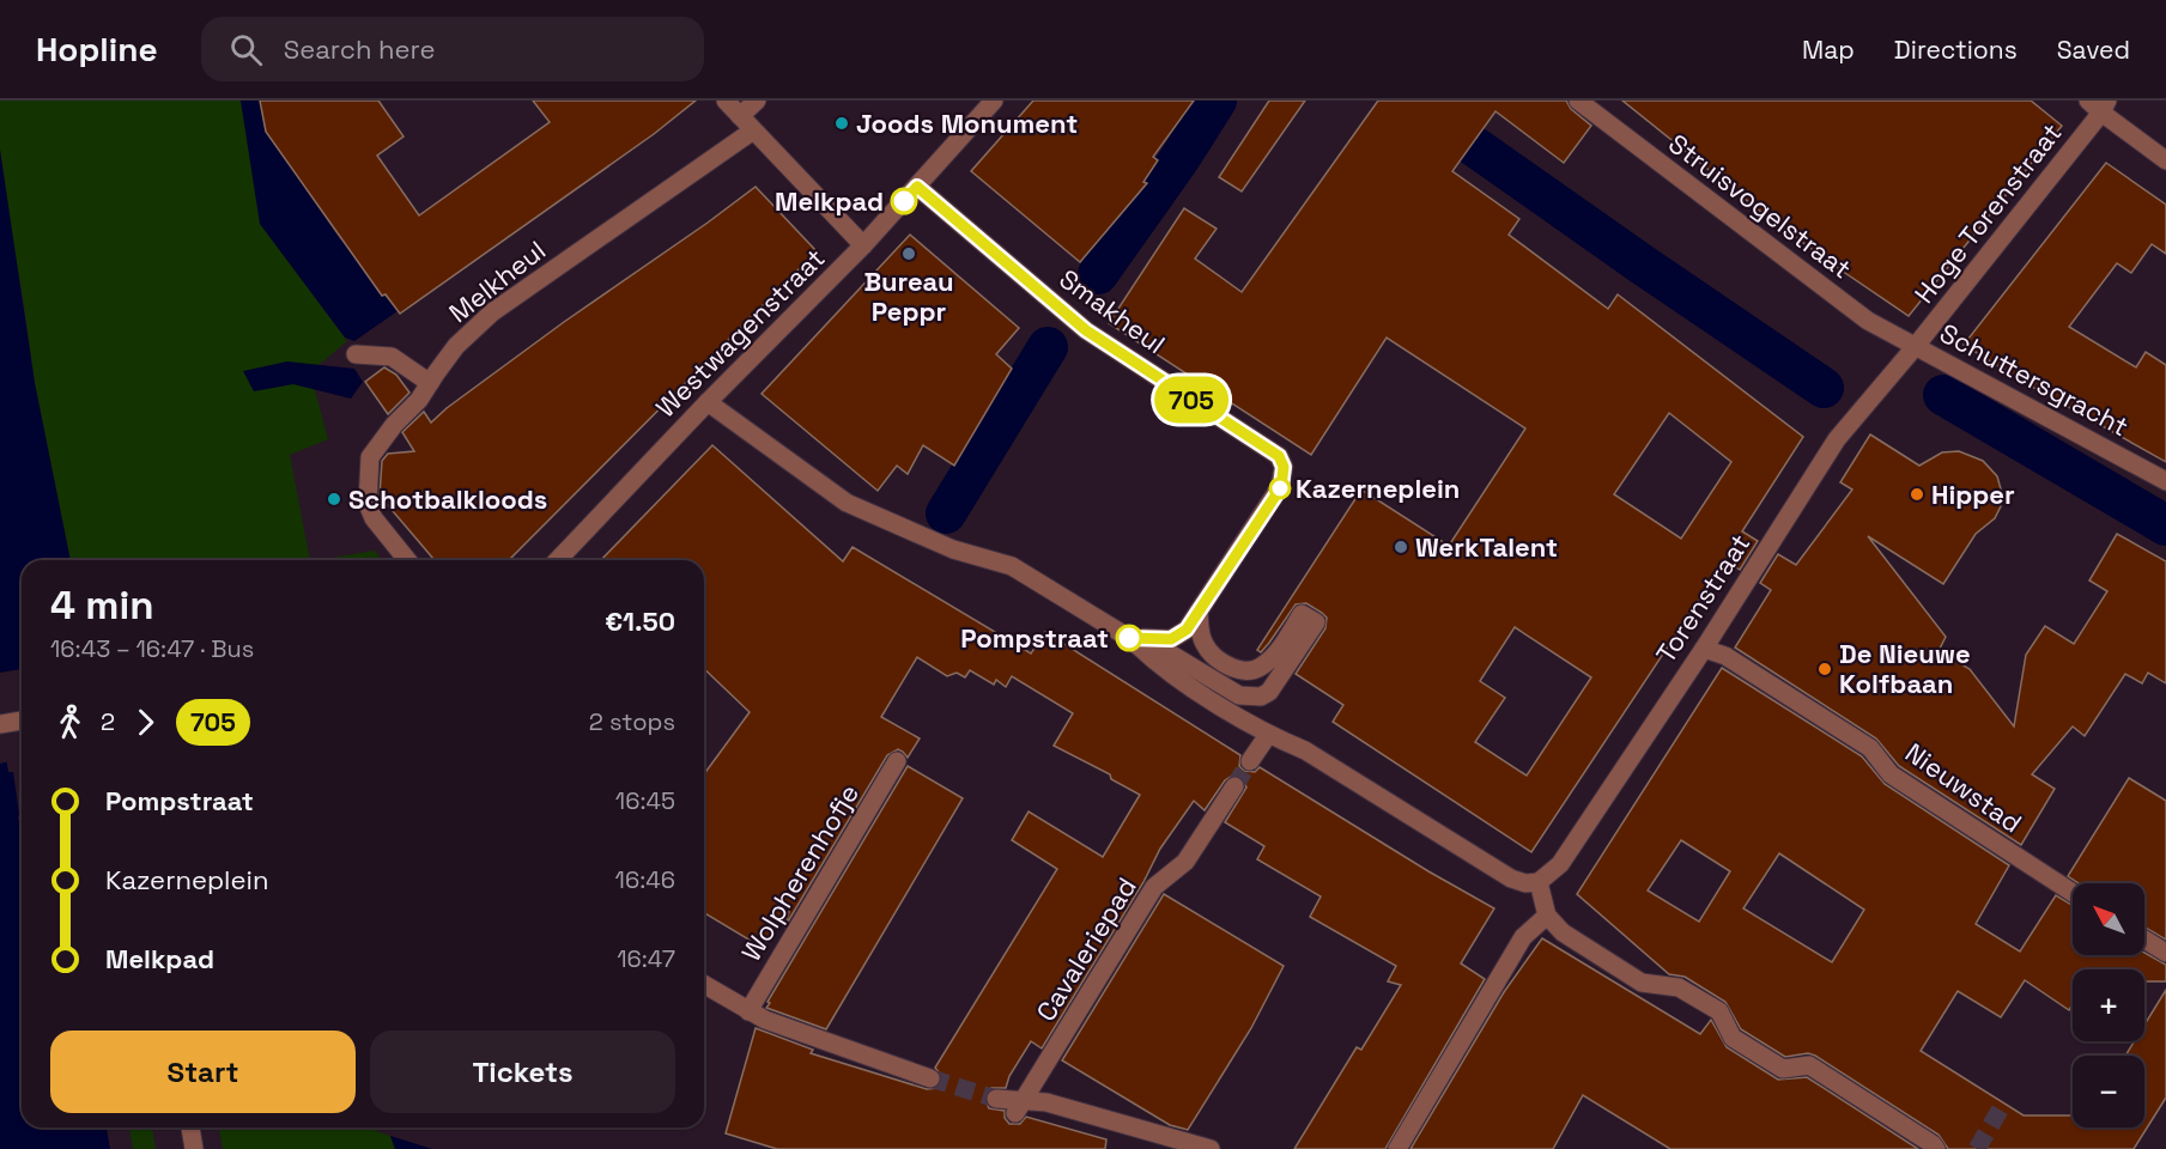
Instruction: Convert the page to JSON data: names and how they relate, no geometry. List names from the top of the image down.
{
  "streets": {
    "street": [
      "Struisvogelstraat",
      "Hoge Torenstraat",
      "Melkheul",
      "Smakheul",
      "Westwagenstraat",
      "Schuttersgracht",
      "Torenstraat",
      "Nieuwstad",
      "Wolpherenhofje",
      "Cavaleriepad"
    ]
  },
  "crossings": [
    ["Struisvogelstraat", "Hoge Torenstraat"],
    ["Struisvogelstraat", "Schuttersgracht"],
    ["Struisvogelstraat", "Torenstraat"],
    ["Hoge Torenstraat", "Schuttersgracht"],
    ["Hoge Torenstraat", "Torenstraat"],
    ["Smakheul", "Westwagenstraat"],
    ["Schuttersgracht", "Torenstraat"],
    ["Torenstraat", "Nieuwstad"]
  ],
  "places": [
    "Joods Monument",
    "Melkpad",
    "Bureau Peppr",
    "Kazerneplein",
    "Hipper",
    "Schotbalkloods",
    "WerkTalent",
    "Pompstraat",
    "De Nieuwe Kolfbaan"
  ],
  "lines": ["bus line 705"],
  "north": "top left",
  "page": {
    "header": "Hopline",
    "search": "Search here",
    "nav": ["Map", "Directions", "Saved"],
    "on_map": "705",
    "heading": ["4 min", "16:43 – 16:47 · Bus", "€1.50"],
    "legs": ["2", "705", "2 stops"],
    "list": [
      {
        "name": "Pompstraat",
        "value": "16:45"
      },
      {
        "name": "Kazerneplein",
        "value": "16:46"
      },
      {
        "name": "Melkpad",
        "value": "16:47"
      }
    ],
    "map_buttons": ["+", "−"],
    "buttons": ["Start", "Tickets"]
  }
}
